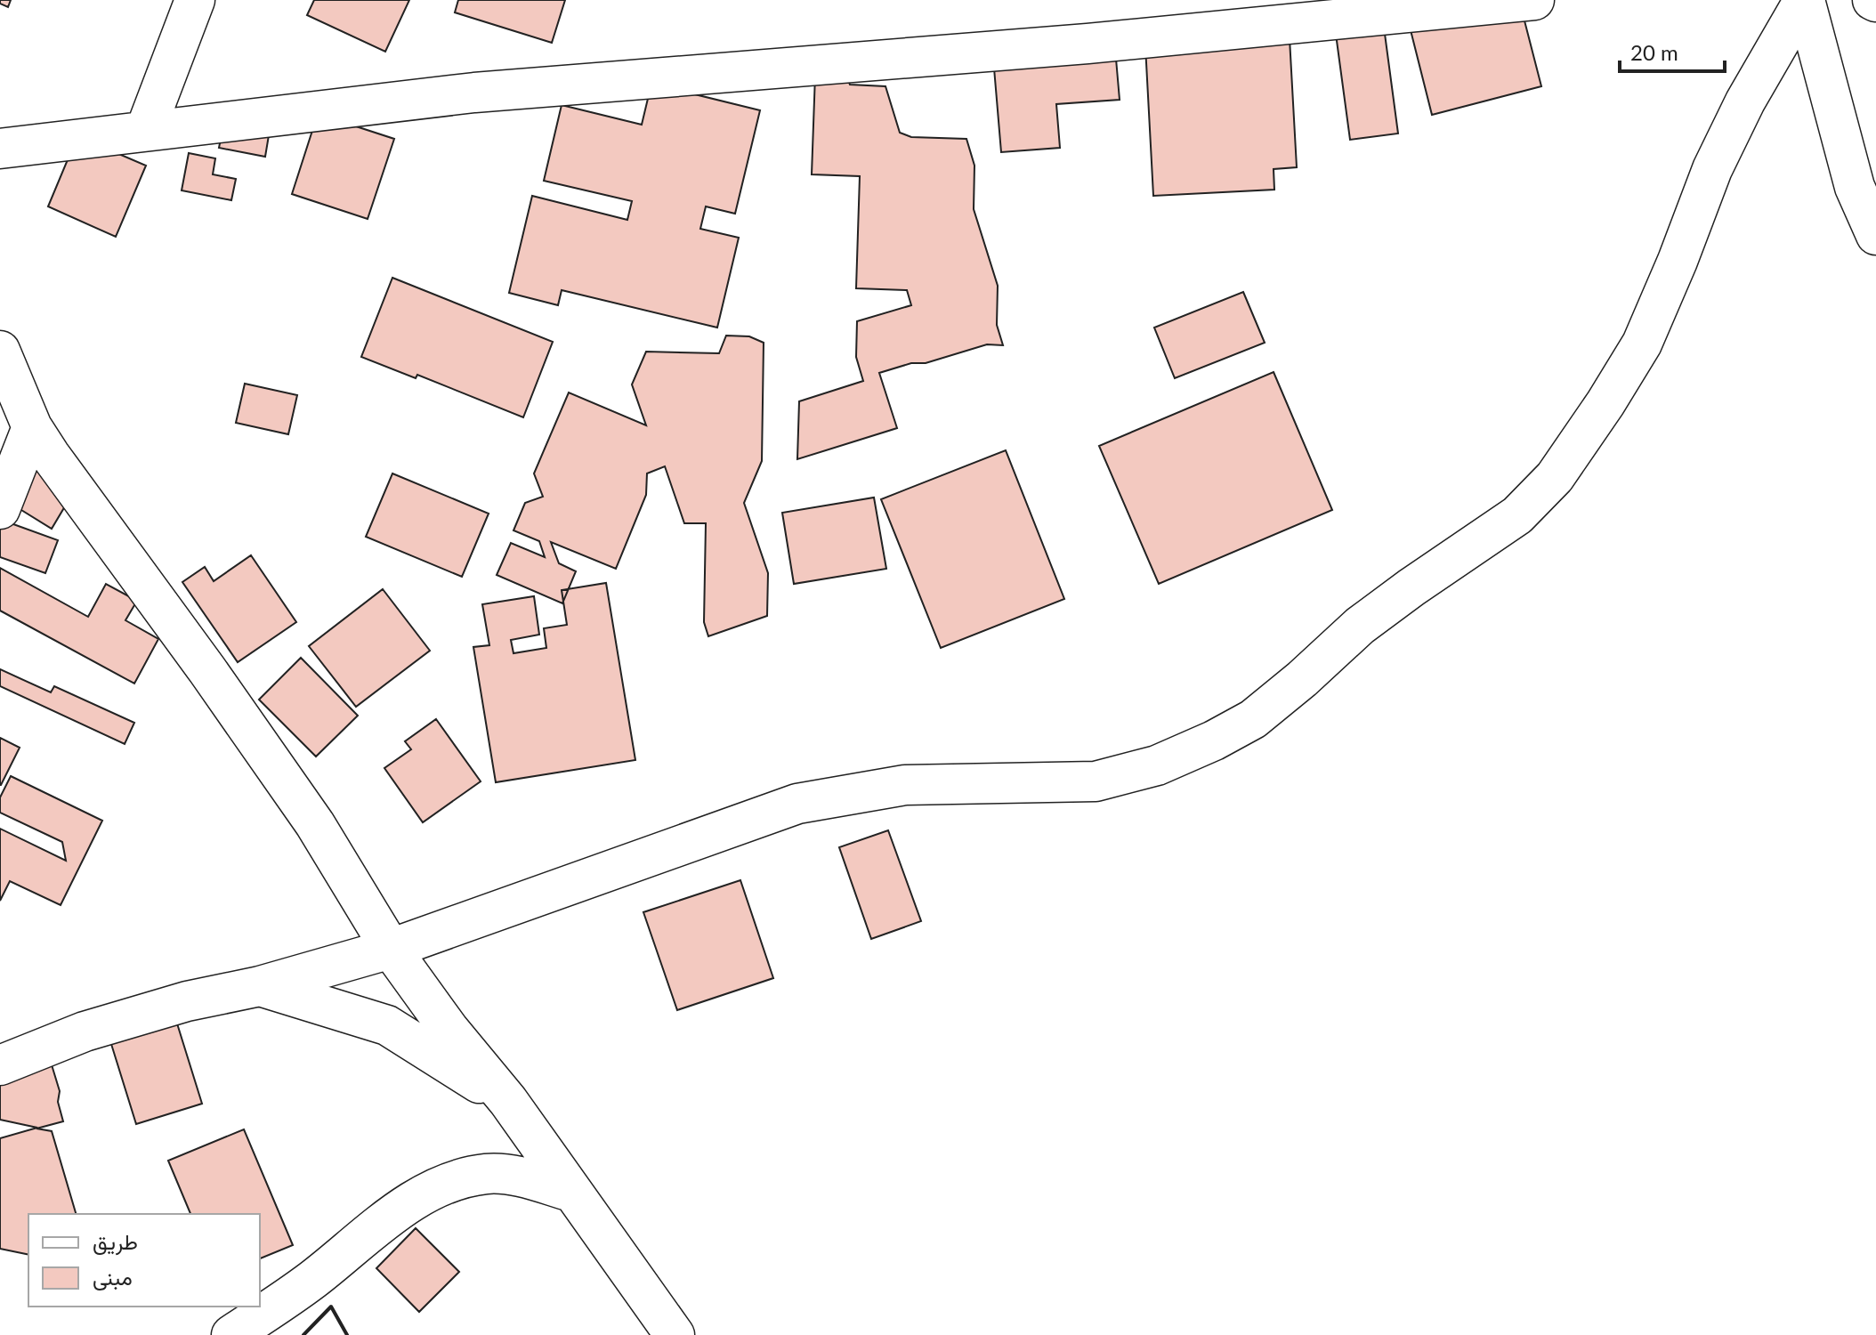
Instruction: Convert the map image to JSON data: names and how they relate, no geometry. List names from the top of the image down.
{
  "legend": ["طريق", "مبنى"],
  "scale_bar": "20 m"
}
